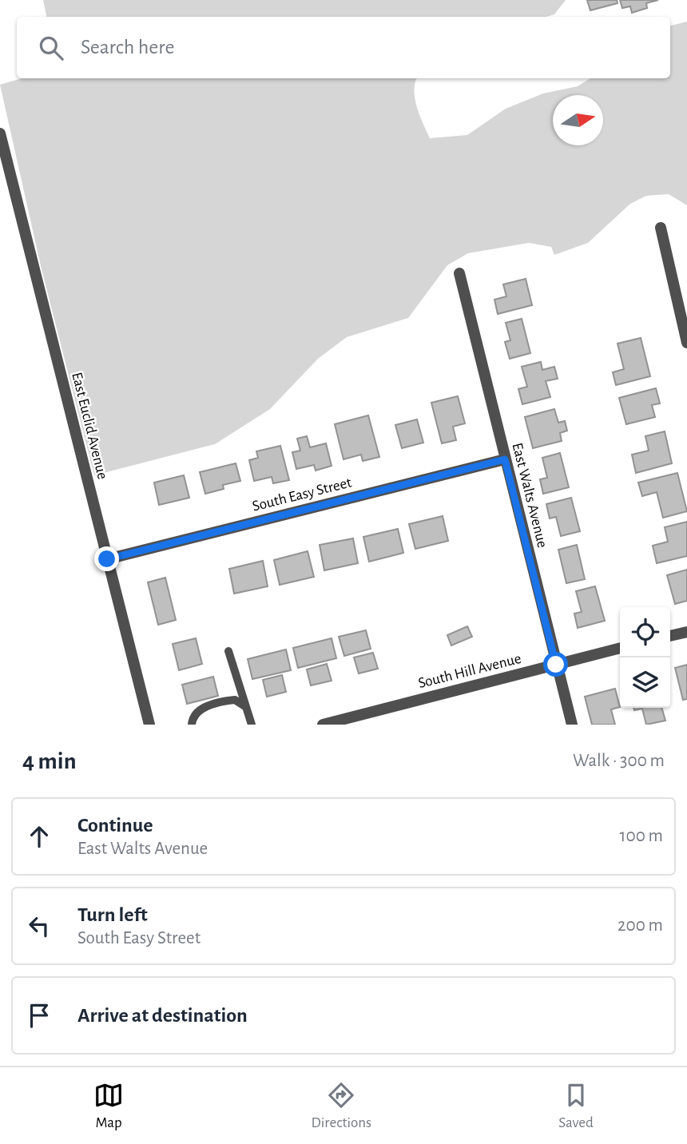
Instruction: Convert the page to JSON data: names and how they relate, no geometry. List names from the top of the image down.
{
  "streets": {
    "street": [
      "East Euclid Avenue",
      "South Easy Street",
      "East Walts Avenue",
      "South Hill Avenue"
    ]
  },
  "crossings": [
    ["East Euclid Avenue", "South Easy Street"],
    ["South Easy Street", "East Walts Avenue"],
    ["East Walts Avenue", "South Hill Avenue"]
  ],
  "north": "right",
  "page": {
    "search": "Search here",
    "heading": ["4 min", "Walk · 300 m"],
    "list": [
      ["Continue", "East Walts Avenue", "100 m"],
      ["Turn left", "South Easy Street", "200 m"],
      "Arrive at destination"
    ],
    "nav": ["Map", "Directions", "Saved"]
  }
}
